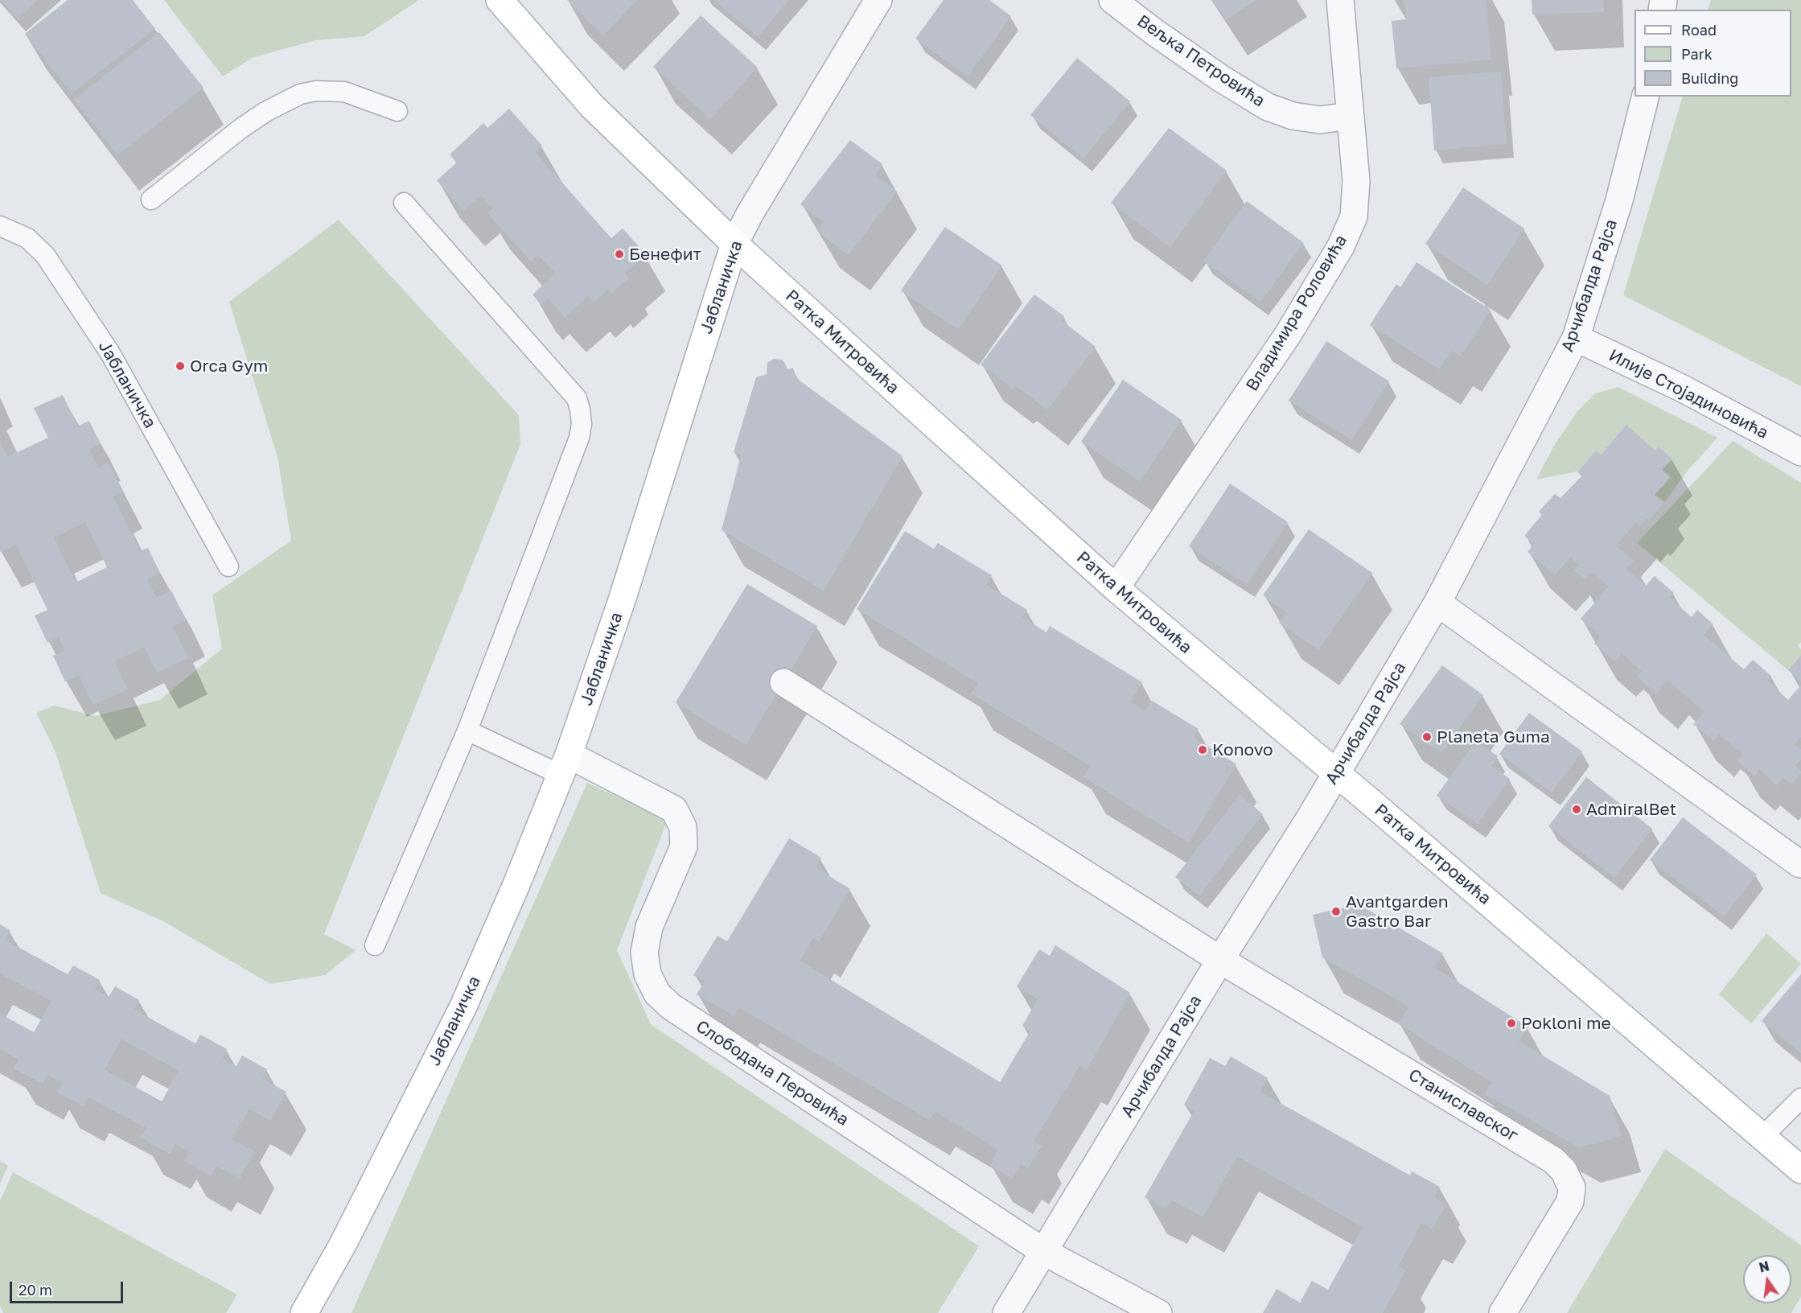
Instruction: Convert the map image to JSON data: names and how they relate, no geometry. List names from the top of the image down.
{
  "streets": {
    "main road": ["Јабланичка", "Ратка Митровића"],
    "street": [
      "Вељка Петровића",
      "Арчибалда Рајса",
      "Владимира Роловића",
      "Илије Стојадиновића",
      "Слободана Перовића",
      "Станиславског"
    ]
  },
  "crossings": [
    ["Вељка Петровића", "Владимира Роловића"],
    ["Арчибалда Рајса", "Ратка Митровића"],
    ["Арчибалда Рајса", "Илије Стојадиновића"],
    ["Арчибалда Рајса", "Слободана Перовића"],
    ["Арчибалда Рајса", "Станиславског"],
    ["Јабланичка", "Ратка Митровића"],
    ["Јабланичка", "Слободана Перовића"],
    ["Владимира Роловића", "Ратка Митровића"]
  ],
  "places": [
    "Бенефит",
    "Orca Gym",
    "Planeta Guma",
    "Konovo",
    "AdmiralBet",
    "Avantgarden Gastro Bar",
    "Pokloni me"
  ],
  "legend": ["Road", "Park", "Building"],
  "scale_bar": "20 m",
  "north": "top"
}
